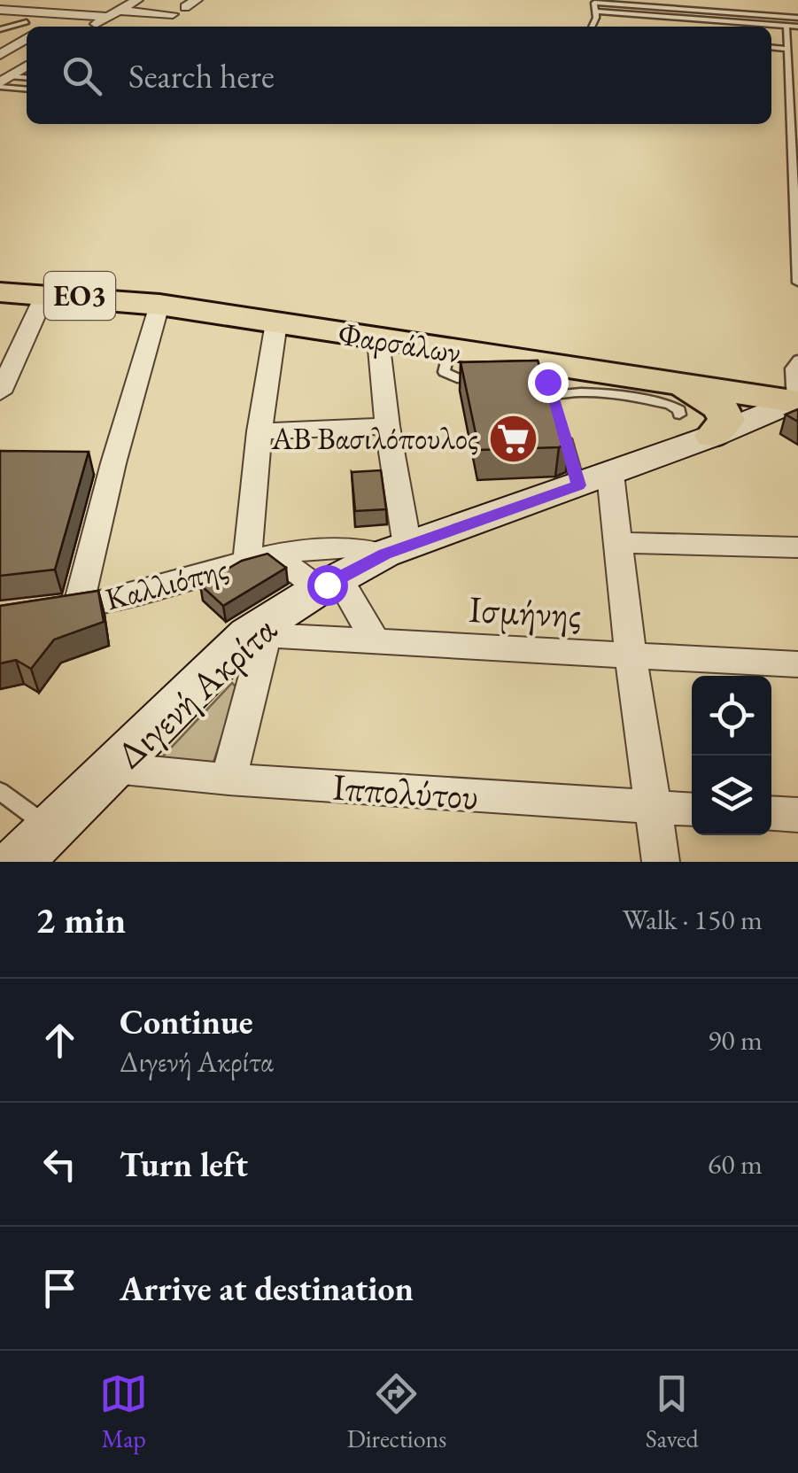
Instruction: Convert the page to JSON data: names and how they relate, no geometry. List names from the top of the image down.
{
  "streets": {
    "main road": ["ΕΟ3", "Φαρσάλων", "Διγενή Ακρίτα"],
    "street": ["Καλλιόπης", "Ισμήνης", "Ιππολύτου"]
  },
  "crossings": [
    ["Φαρσάλων", "Διγενή Ακρίτα"],
    ["Καλλιόπης", "Διγενή Ακρίτα"],
    ["Ισμήνης", "Διγενή Ακρίτα"],
    ["Διγενή Ακρίτα", "Ιππολύτου"]
  ],
  "places": {
    "supermarket": ["ΑΒ Βασιλόπουλος"]
  },
  "page": {
    "search": "Search here",
    "heading": ["2 min", "Walk · 150 m"],
    "list": [
      ["Continue", "Διγενή Ακρίτα", "90 m"],
      ["Turn left", "60 m"],
      "Arrive at destination"
    ],
    "nav": ["Map", "Directions", "Saved"]
  }
}
